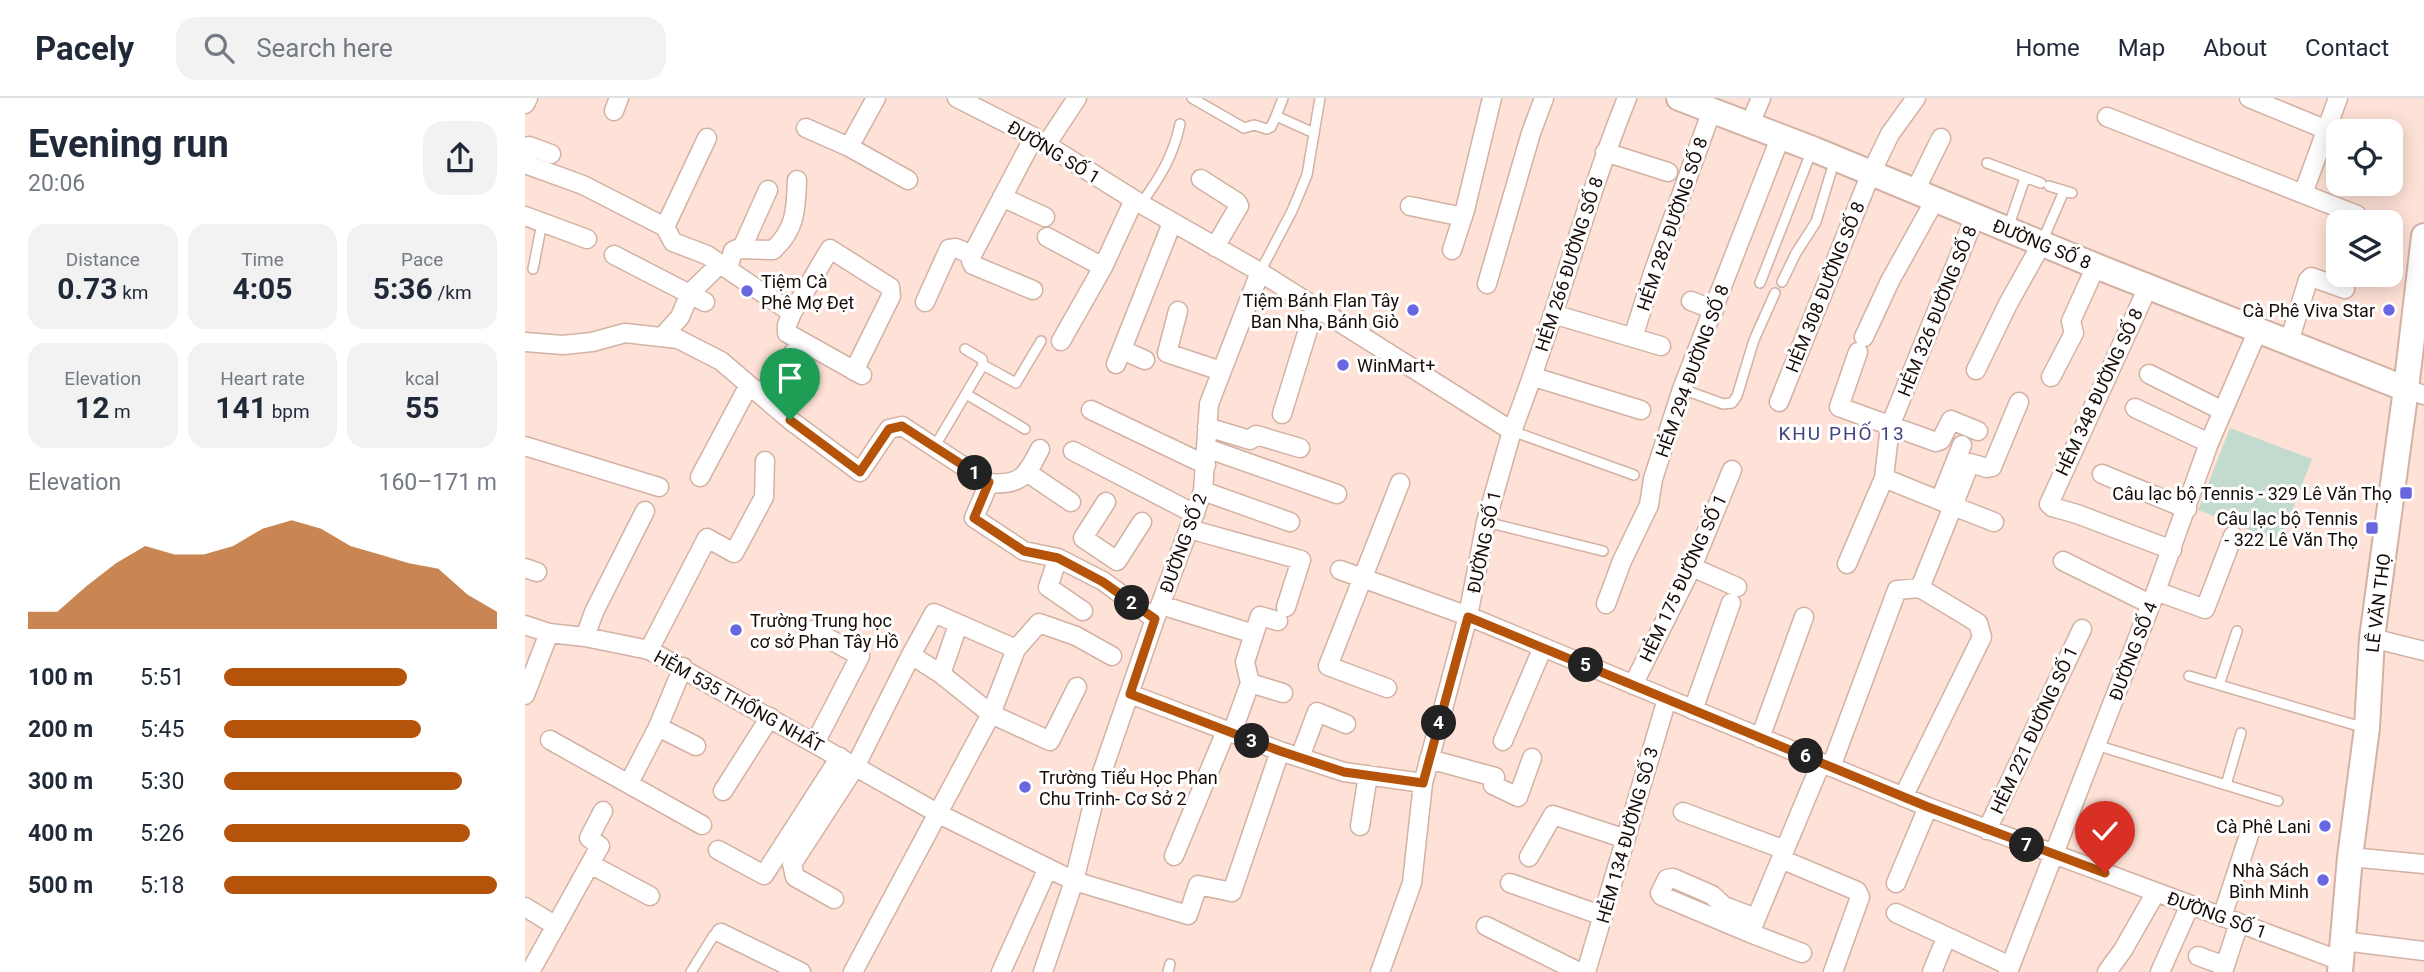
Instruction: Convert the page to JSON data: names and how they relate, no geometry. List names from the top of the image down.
{
  "streets": {
    "street": [
      "ĐƯỜNG SỐ 1",
      "HẺM 282 ĐƯỜNG SỐ 8",
      "ĐƯỜNG SỐ 8",
      "HẺM 266 ĐƯỜNG SỐ 8",
      "HẺM 308 ĐƯỜNG SỐ 8",
      "HẺM 326 ĐƯỜNG SỐ 8",
      "HẺM 294 ĐƯỜNG SỐ 8",
      "HẺM 348 ĐƯỜNG SỐ 8",
      "ĐƯỜNG SỐ 2",
      "HẺM 175 ĐƯỜNG SỐ 1",
      "LÊ VĂN THỌ",
      "ĐƯỜNG SỐ 4",
      "HẺM 535 THỐNG NHẤT",
      "HẺM 221 ĐƯỜNG SỐ 1",
      "HẺM 134 ĐƯỜNG SỐ 3"
    ]
  },
  "crossings": [
    ["ĐƯỜNG SỐ 1", "HẺM 266 ĐƯỜNG SỐ 8"],
    ["ĐƯỜNG SỐ 1", "ĐƯỜNG SỐ 2"],
    ["ĐƯỜNG SỐ 1", "HẺM 175 ĐƯỜNG SỐ 1"],
    ["ĐƯỜNG SỐ 1", "LÊ VĂN THỌ"],
    ["ĐƯỜNG SỐ 1", "ĐƯỜNG SỐ 4"],
    ["ĐƯỜNG SỐ 1", "HẺM 221 ĐƯỜNG SỐ 1"],
    ["ĐƯỜNG SỐ 1", "HẺM 134 ĐƯỜNG SỐ 3"],
    ["HẺM 282 ĐƯỜNG SỐ 8", "ĐƯỜNG SỐ 8"],
    ["ĐƯỜNG SỐ 8", "HẺM 308 ĐƯỜNG SỐ 8"],
    ["ĐƯỜNG SỐ 8", "HẺM 326 ĐƯỜNG SỐ 8"],
    ["ĐƯỜNG SỐ 8", "HẺM 294 ĐƯỜNG SỐ 8"],
    ["ĐƯỜNG SỐ 8", "HẺM 348 ĐƯỜNG SỐ 8"],
    ["ĐƯỜNG SỐ 8", "LÊ VĂN THỌ"],
    ["ĐƯỜNG SỐ 8", "ĐƯỜNG SỐ 4"],
    ["HẺM 348 ĐƯỜNG SỐ 8", "ĐƯỜNG SỐ 4"],
    ["ĐƯỜNG SỐ 2", "HẺM 535 THỐNG NHẤT"]
  ],
  "districts": ["KHU PHỐ 13"],
  "places": {
    "other": [
      "Tiệm Cà Phê Mợ Đẹt",
      "Tiệm Bánh Flan Tây Ban Nha, Bánh Giò",
      "Cà Phê Viva Star",
      "WinMart+",
      "Trường Trung học cơ sở Phan Tây Hồ",
      "Trường Tiểu Học Phan Chu Trinh- Cơ Sở 2",
      "Cà Phê Lani",
      "Nhà Sách Bình Minh"
    ],
    "transit": ["Câu lạc bộ Tennis - 329 Lê Văn Thọ", "Câu lạc bộ Tennis - 322 Lê Văn Thọ"]
  },
  "page": {
    "header": "Pacely",
    "search": "Search here",
    "nav": [
      "Home",
      "Map",
      "About",
      "Contact"
    ],
    "heading": ["Evening run", "20:06"],
    "stats": [
      ["Distance", "0.73 km"],
      ["Time", "4:05"],
      ["Pace", "5:36 /km"],
      ["Elevation", "12 m"],
      ["Heart rate", "141 bpm"],
      ["kcal", "55"]
    ],
    "chart": ["Elevation", "160–171 m"],
    "pins": [
      "1",
      "2",
      "5",
      "4",
      "3",
      "6",
      "7"
    ],
    "list": [
      {
        "name": "100 m",
        "note": "5:51"
      },
      {
        "name": "200 m",
        "note": "5:45"
      },
      {
        "name": "300 m",
        "note": "5:30"
      },
      {
        "name": "400 m",
        "note": "5:26"
      },
      {
        "name": "500 m",
        "note": "5:18"
      }
    ]
  }
}
